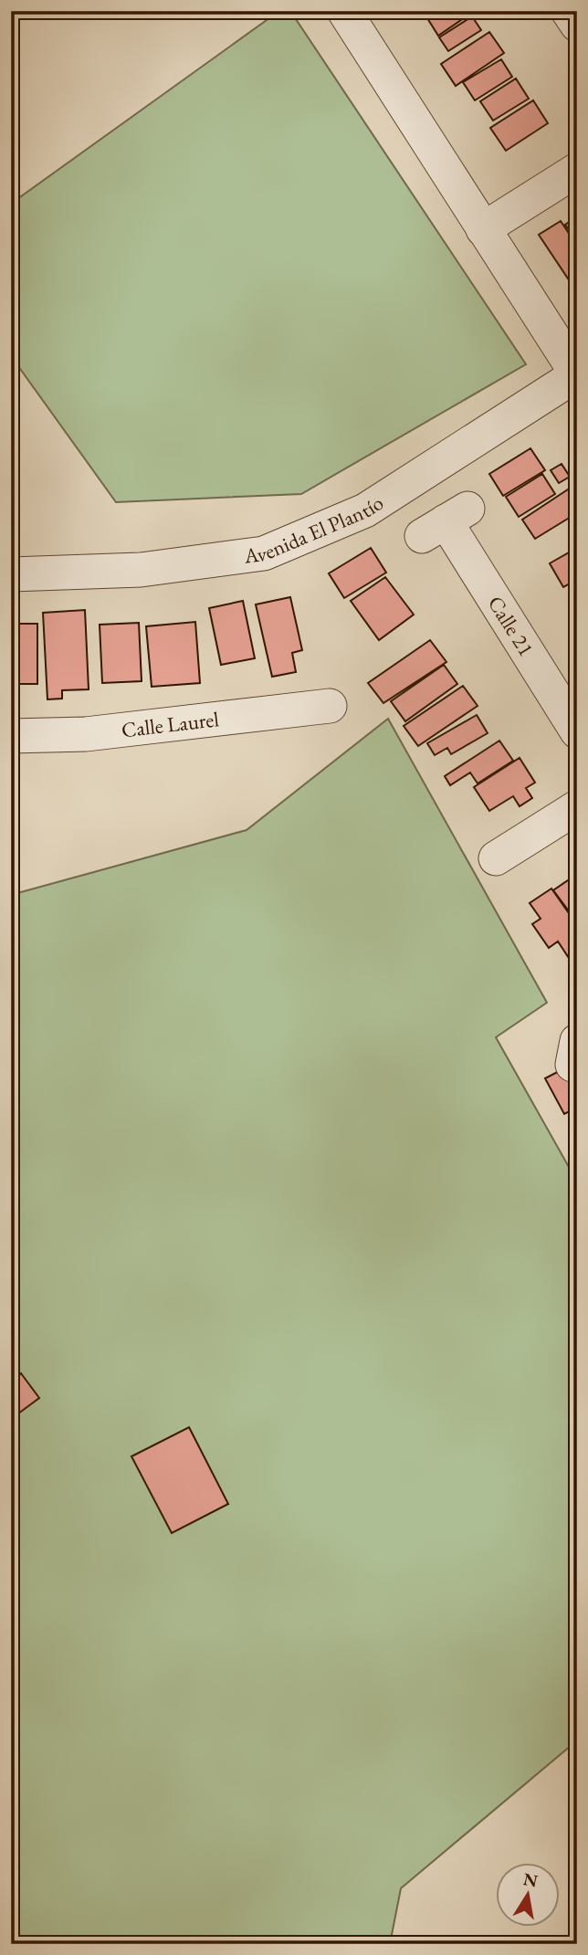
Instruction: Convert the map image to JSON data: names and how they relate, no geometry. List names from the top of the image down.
{
  "streets": {
    "street": ["Avenida El Plantío", "Calle 21", "Calle Laurel"]
  },
  "north": "top"
}
